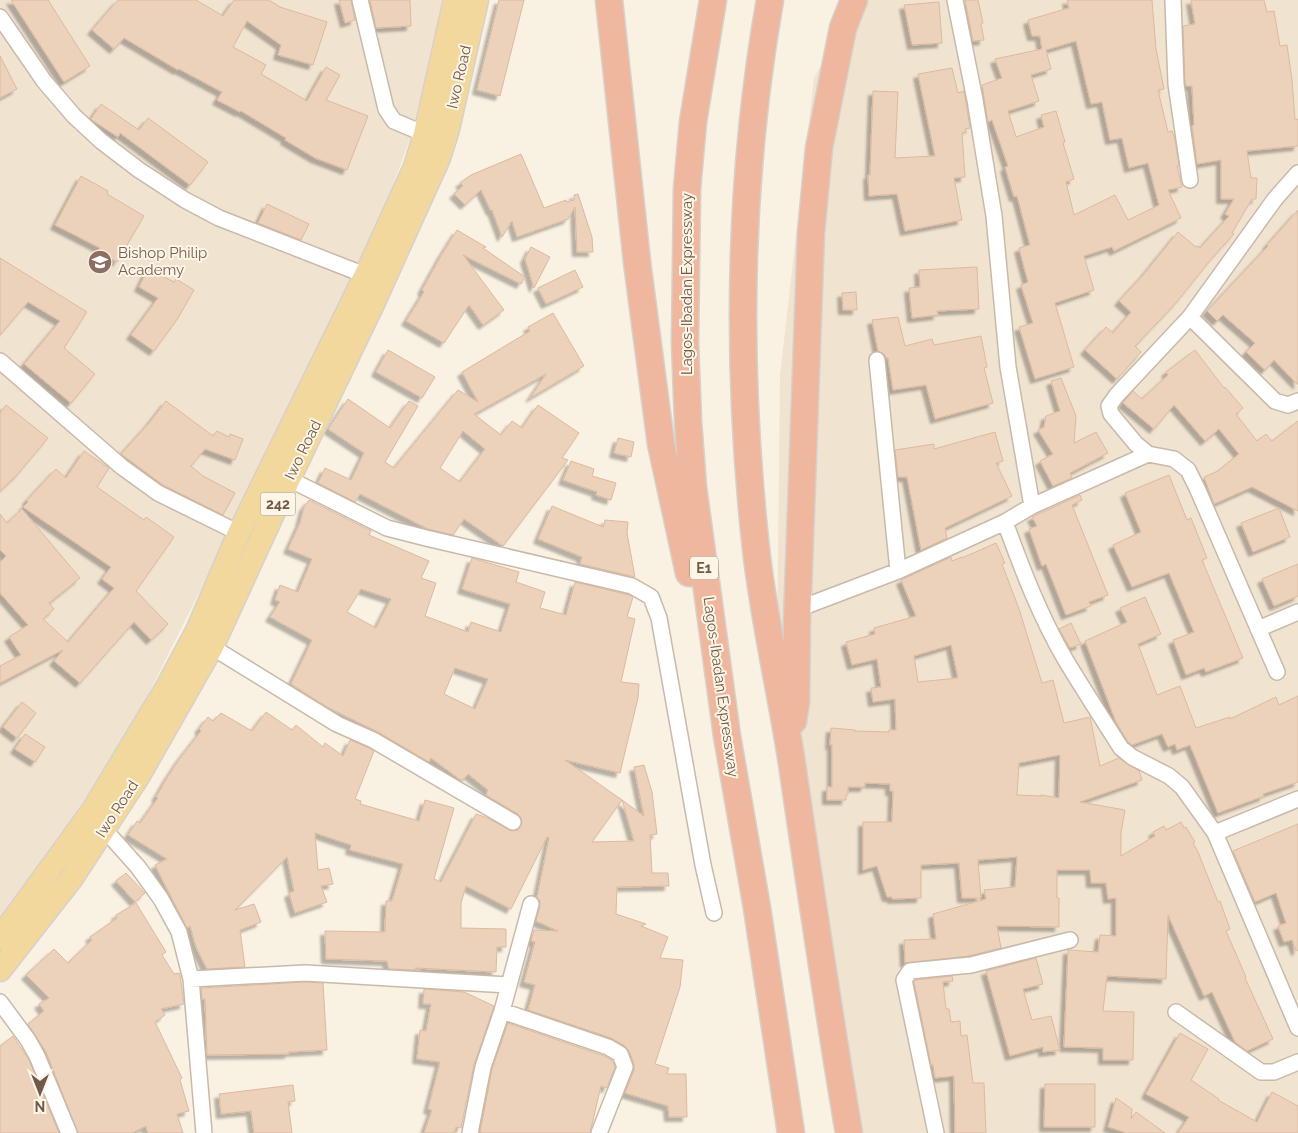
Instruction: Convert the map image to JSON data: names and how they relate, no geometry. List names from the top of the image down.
{
  "streets": {
    "highway": ["Lagos-Ibadan Expressway", "E1"],
    "main road": ["Iwo Road", "242"]
  },
  "places": {
    "school or university": ["Bishop Philip Academy"]
  },
  "north": "bottom"
}
